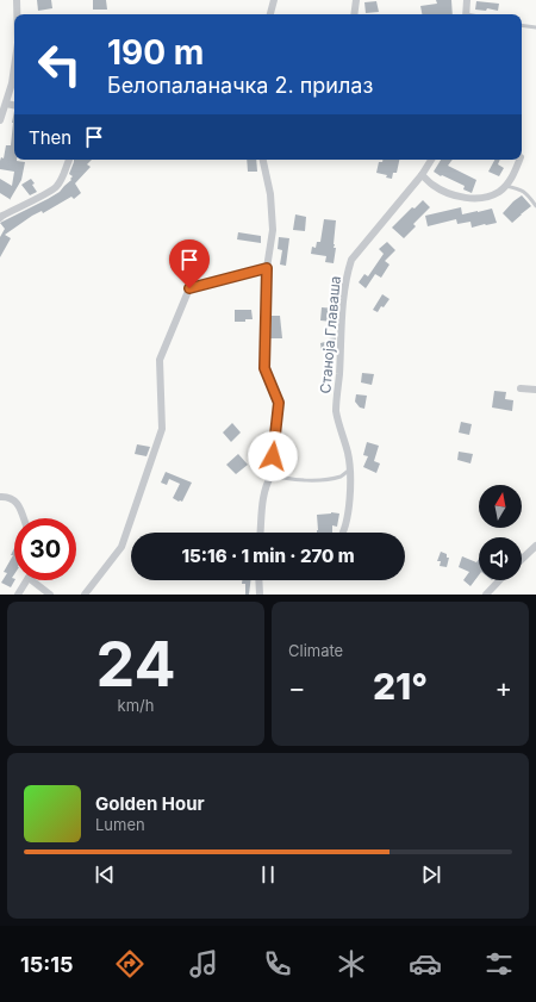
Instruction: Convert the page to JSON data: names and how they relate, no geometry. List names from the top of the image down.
{
  "streets": {
    "street": ["Станоја Главаша"]
  },
  "north": "top",
  "page": {
    "turn": ["190 m", "Белопаланачка 2. прилаз"],
    "then": "Then",
    "limit": "30",
    "trip": "15:16 · 1 min · 270 m",
    "tile": [
      ["24", "km/h"],
      "Climate"
    ],
    "heat": ["−", "21°", "+"],
    "song": ["Golden Hour", "Lumen"],
    "tabs": "15:15"
  }
}
